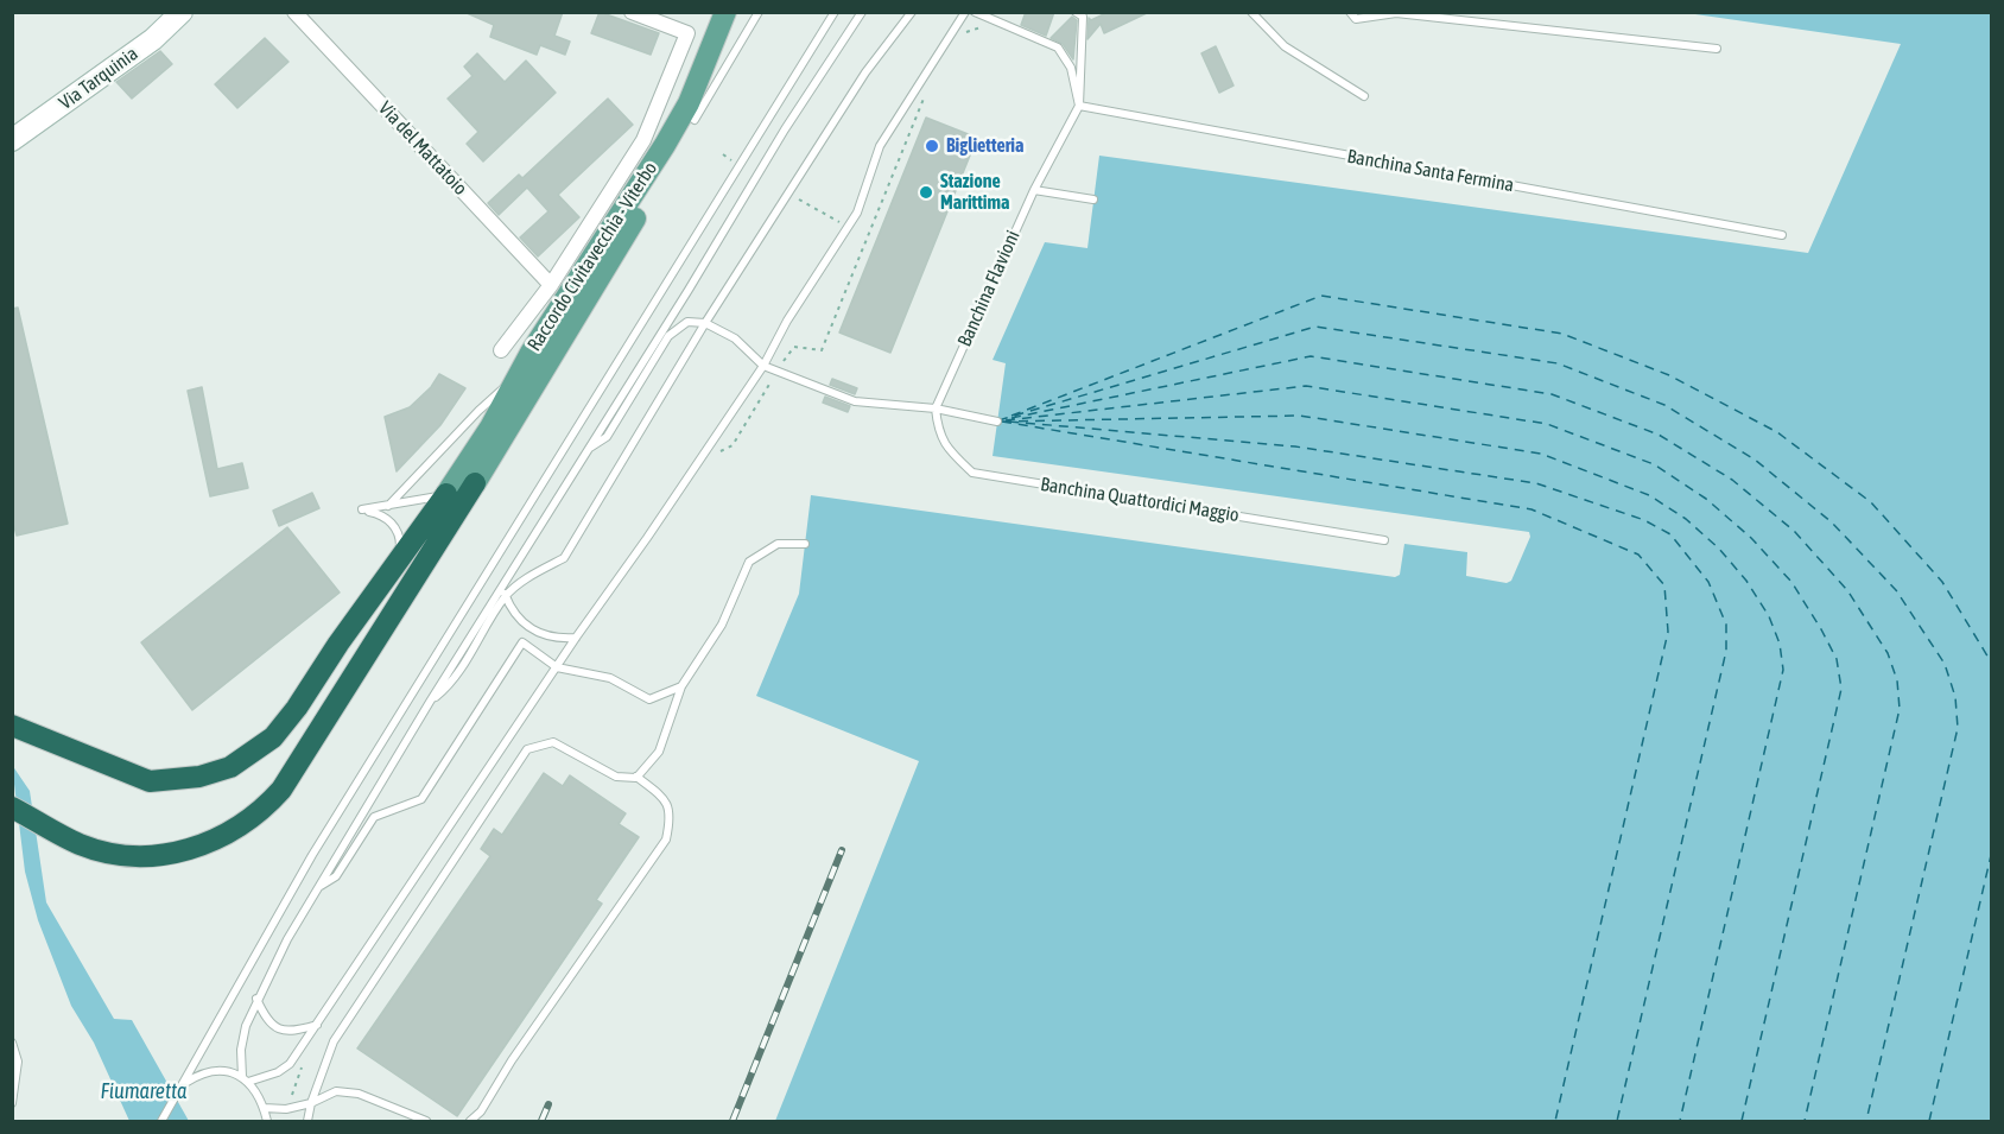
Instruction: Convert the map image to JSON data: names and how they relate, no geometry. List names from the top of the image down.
{
  "streets": {
    "main road": ["Via Tarquinia", "Raccordo Civitavecchia - Viterbo"],
    "street": ["Via del Mattatoio"],
    "lane": ["Banchina Santa Fermina", "Banchina Flavioni", "Banchina Quattordici Maggio"]
  },
  "crossings": [
    ["Banchina Santa Fermina", "Banchina Flavioni"],
    ["Banchina Flavioni", "Banchina Quattordici Maggio"]
  ],
  "water": ["Fiumaretta"],
  "places": ["Biglietteria", "Stazione Marittima"]
}
